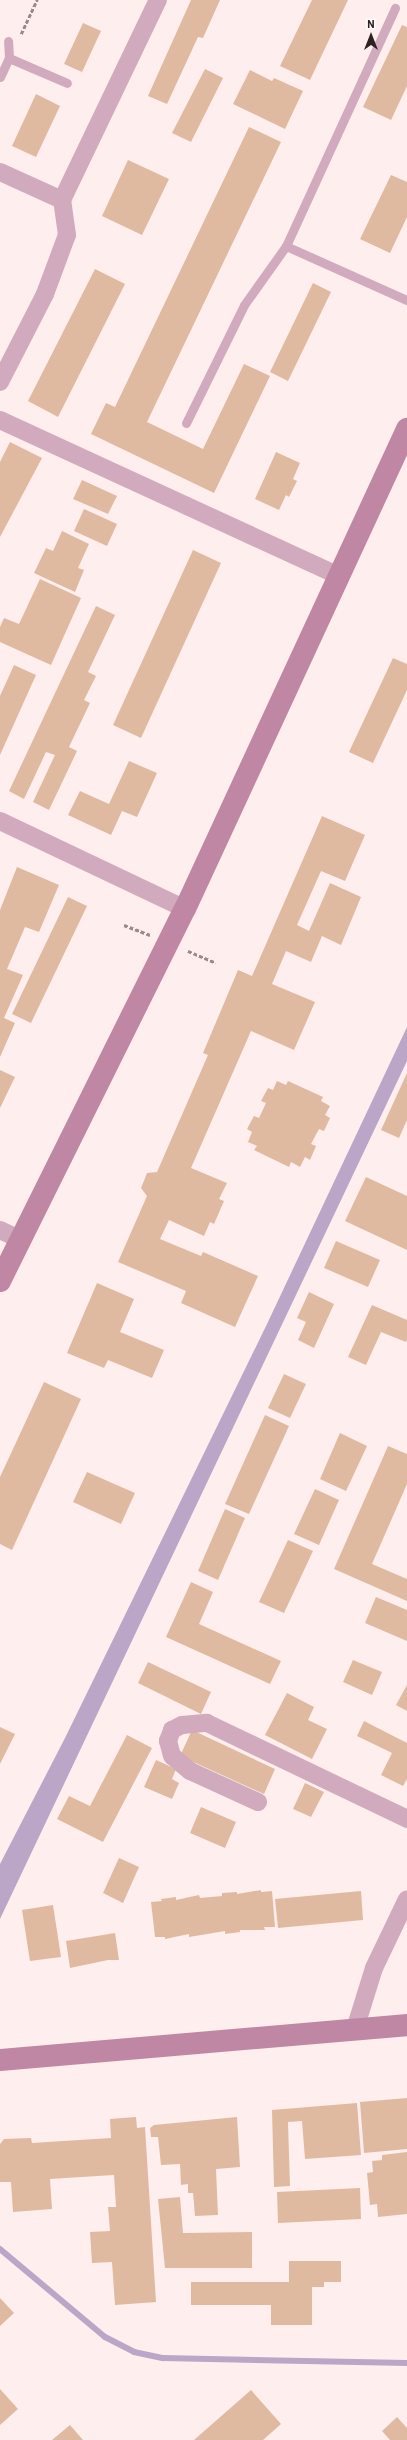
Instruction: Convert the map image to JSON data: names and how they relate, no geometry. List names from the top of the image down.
{
  "north": "top"
}
